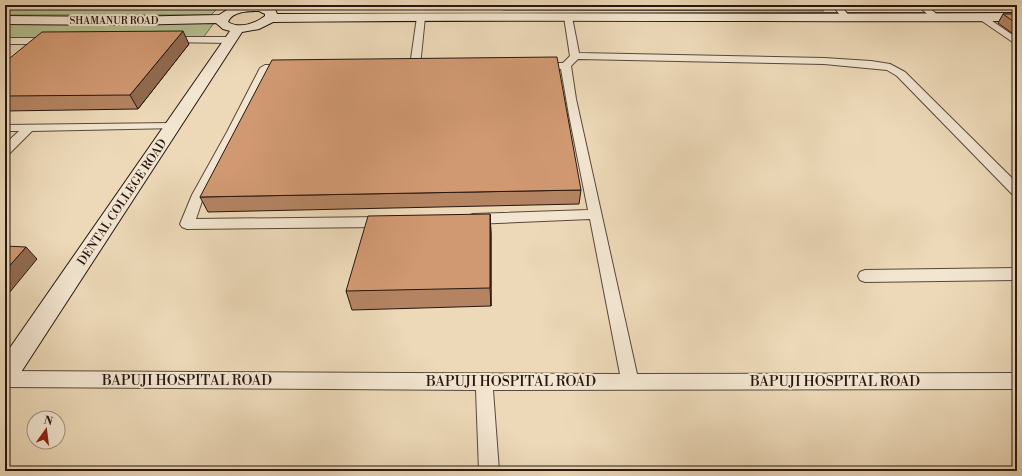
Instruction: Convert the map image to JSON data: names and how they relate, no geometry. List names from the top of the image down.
{
  "streets": {
    "main road": ["SHAMANUR ROAD", "DENTAL COLLEGE ROAD"],
    "street": ["BAPUJI HOSPITAL ROAD"]
  },
  "north": "top"
}
